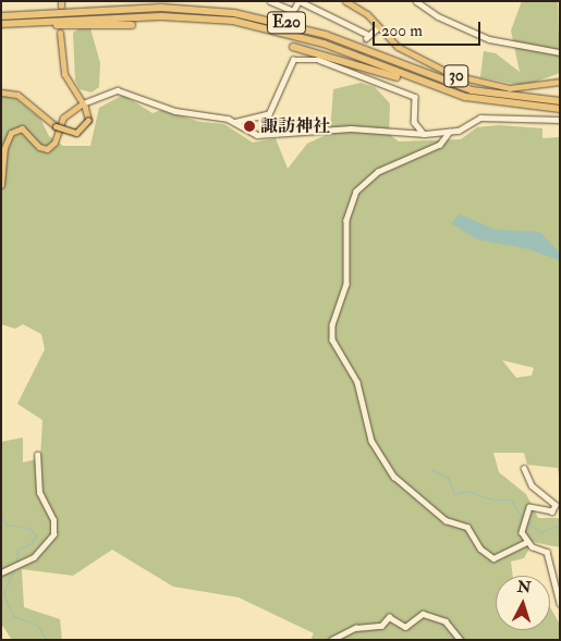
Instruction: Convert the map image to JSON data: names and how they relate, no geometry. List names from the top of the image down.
{
  "streets": {
    "highway": ["E20"],
    "main road": ["30"]
  },
  "places": ["諏訪神社"],
  "scale_bar": "200 m",
  "north": "top"
}
